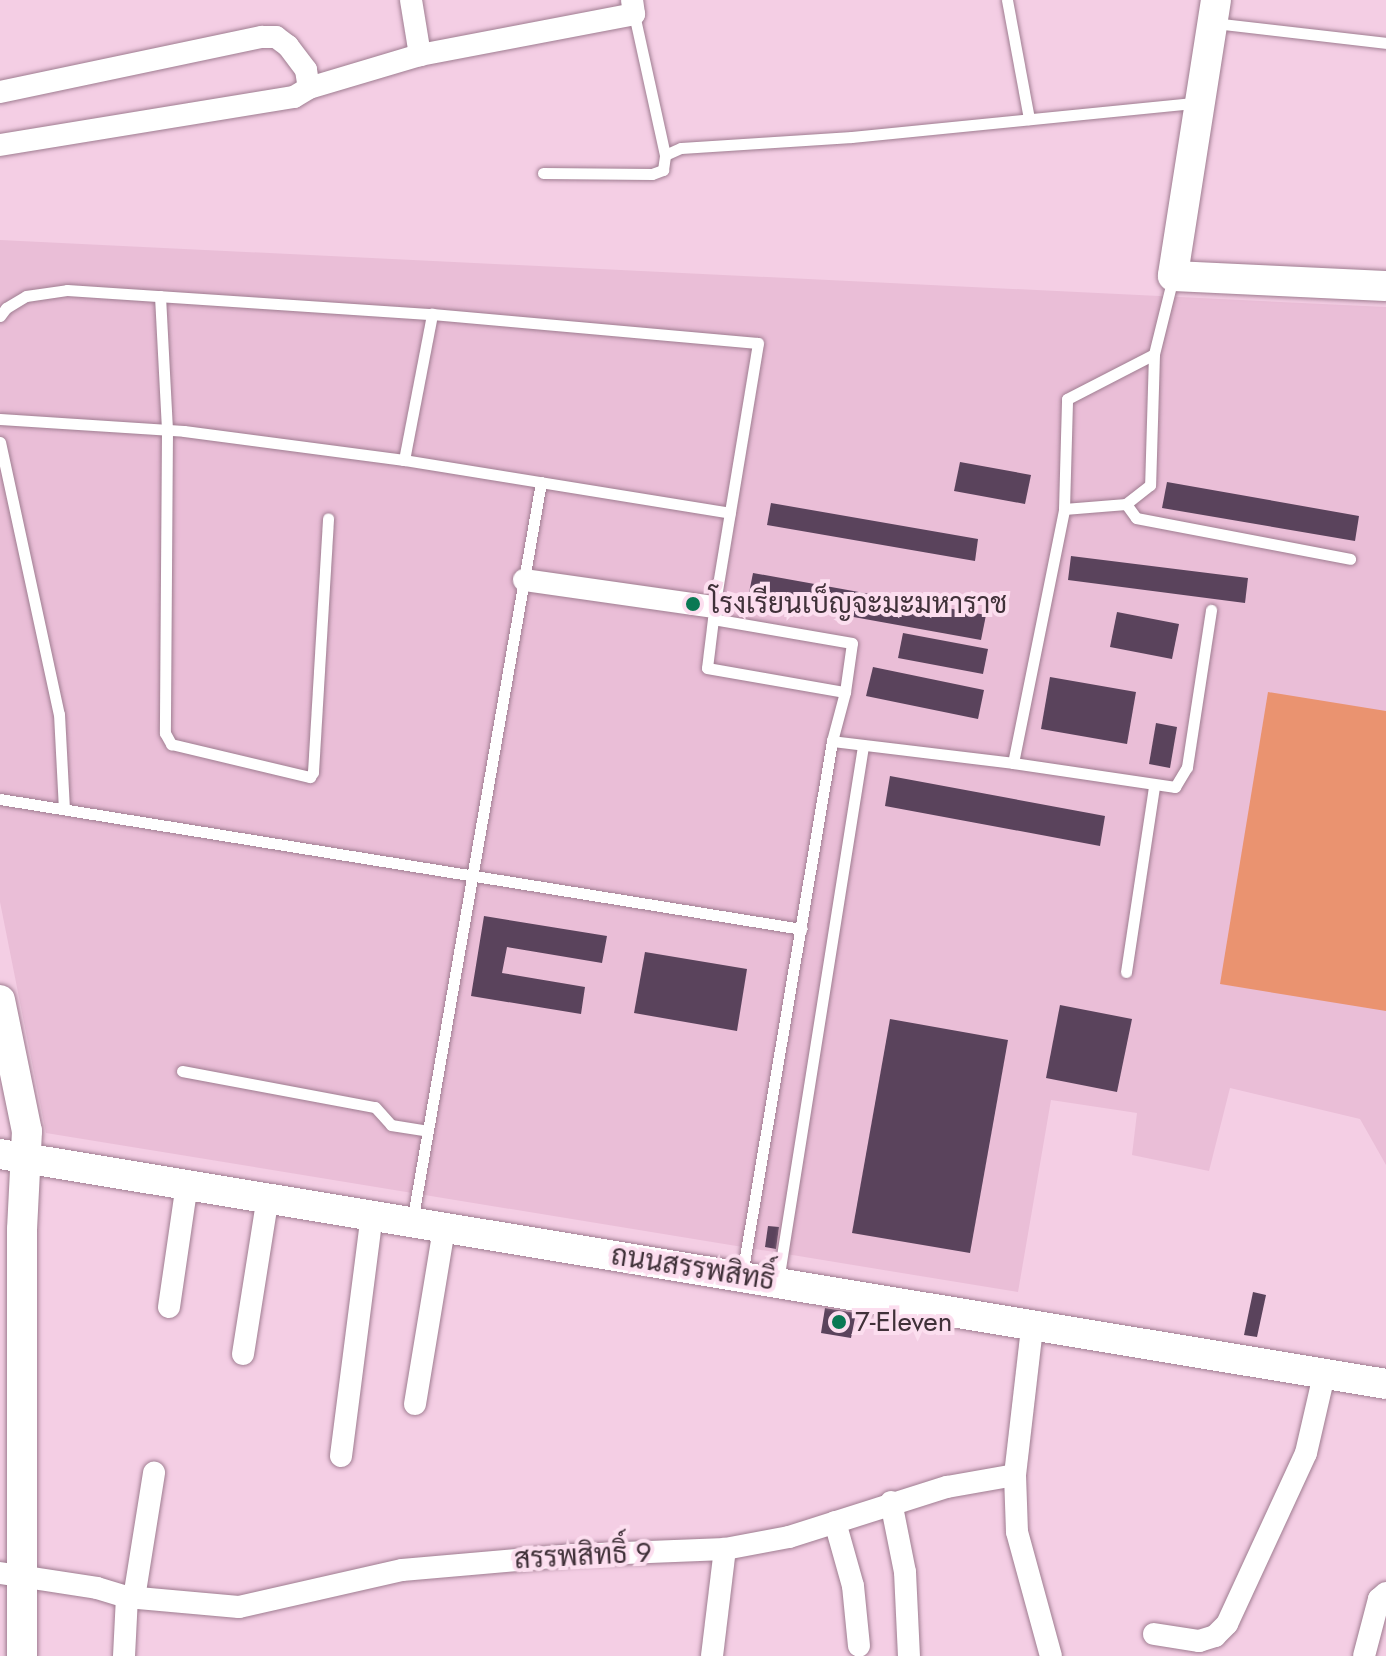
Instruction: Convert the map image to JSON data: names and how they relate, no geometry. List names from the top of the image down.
{
  "streets": {
    "main road": ["ถนนสรรพสิทธิ์"],
    "street": ["สรรพสิทธิ์ 9"]
  },
  "places": ["โรงเรียนเบ็ญจะมะมหาราช", "7-Eleven"]
}
